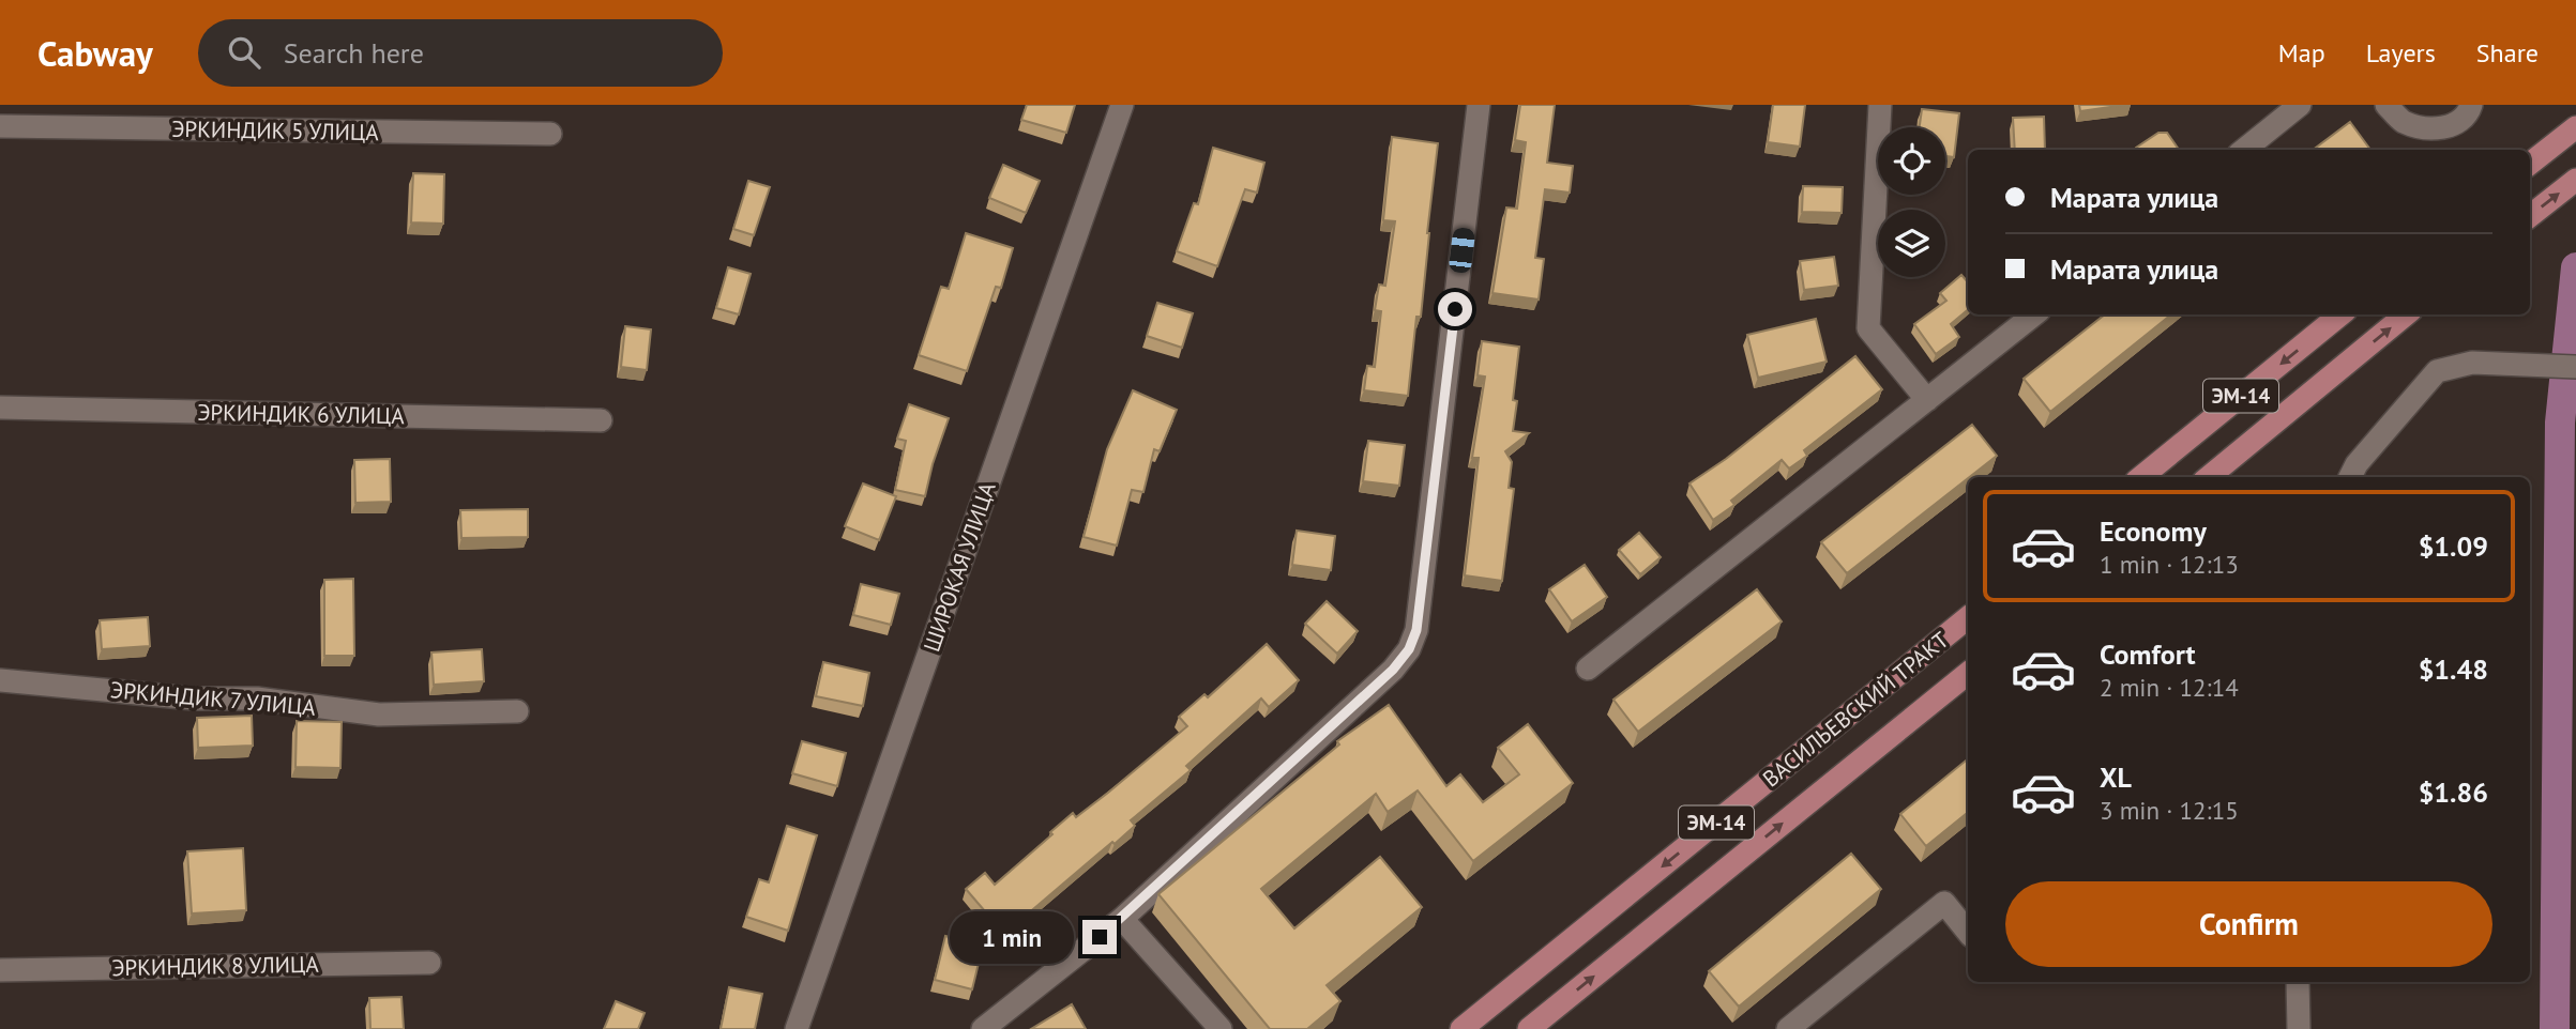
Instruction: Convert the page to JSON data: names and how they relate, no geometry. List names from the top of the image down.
{
  "streets": {
    "main road": ["ЭМ-14", "ВАСИЛЬЕВСКИЙ ТРАКТ"],
    "street": [
      "ЭРКИНДИК 5 УЛИЦА",
      "ЭРКИНДИК 6 УЛИЦА",
      "ШИРОКАЯ УЛИЦА",
      "ЭРКИНДИК 7 УЛИЦА",
      "ЭРКИНДИК 8 УЛИЦА"
    ]
  },
  "page": {
    "header": "Cabway",
    "search": "Search here",
    "nav": ["Map", "Layers", "Share"],
    "banner": ["Марата улица", "Марата улица"],
    "list": [
      {
        "name": "Economy",
        "note": "1 min · 12:13",
        "value": "$1.09"
      },
      {
        "name": "Comfort",
        "note": "2 min · 12:14",
        "value": "$1.48"
      },
      {
        "name": "XL",
        "note": "3 min · 12:15",
        "value": "$1.86"
      }
    ],
    "buttons": "Confirm",
    "bubble": "1 min"
  }
}
